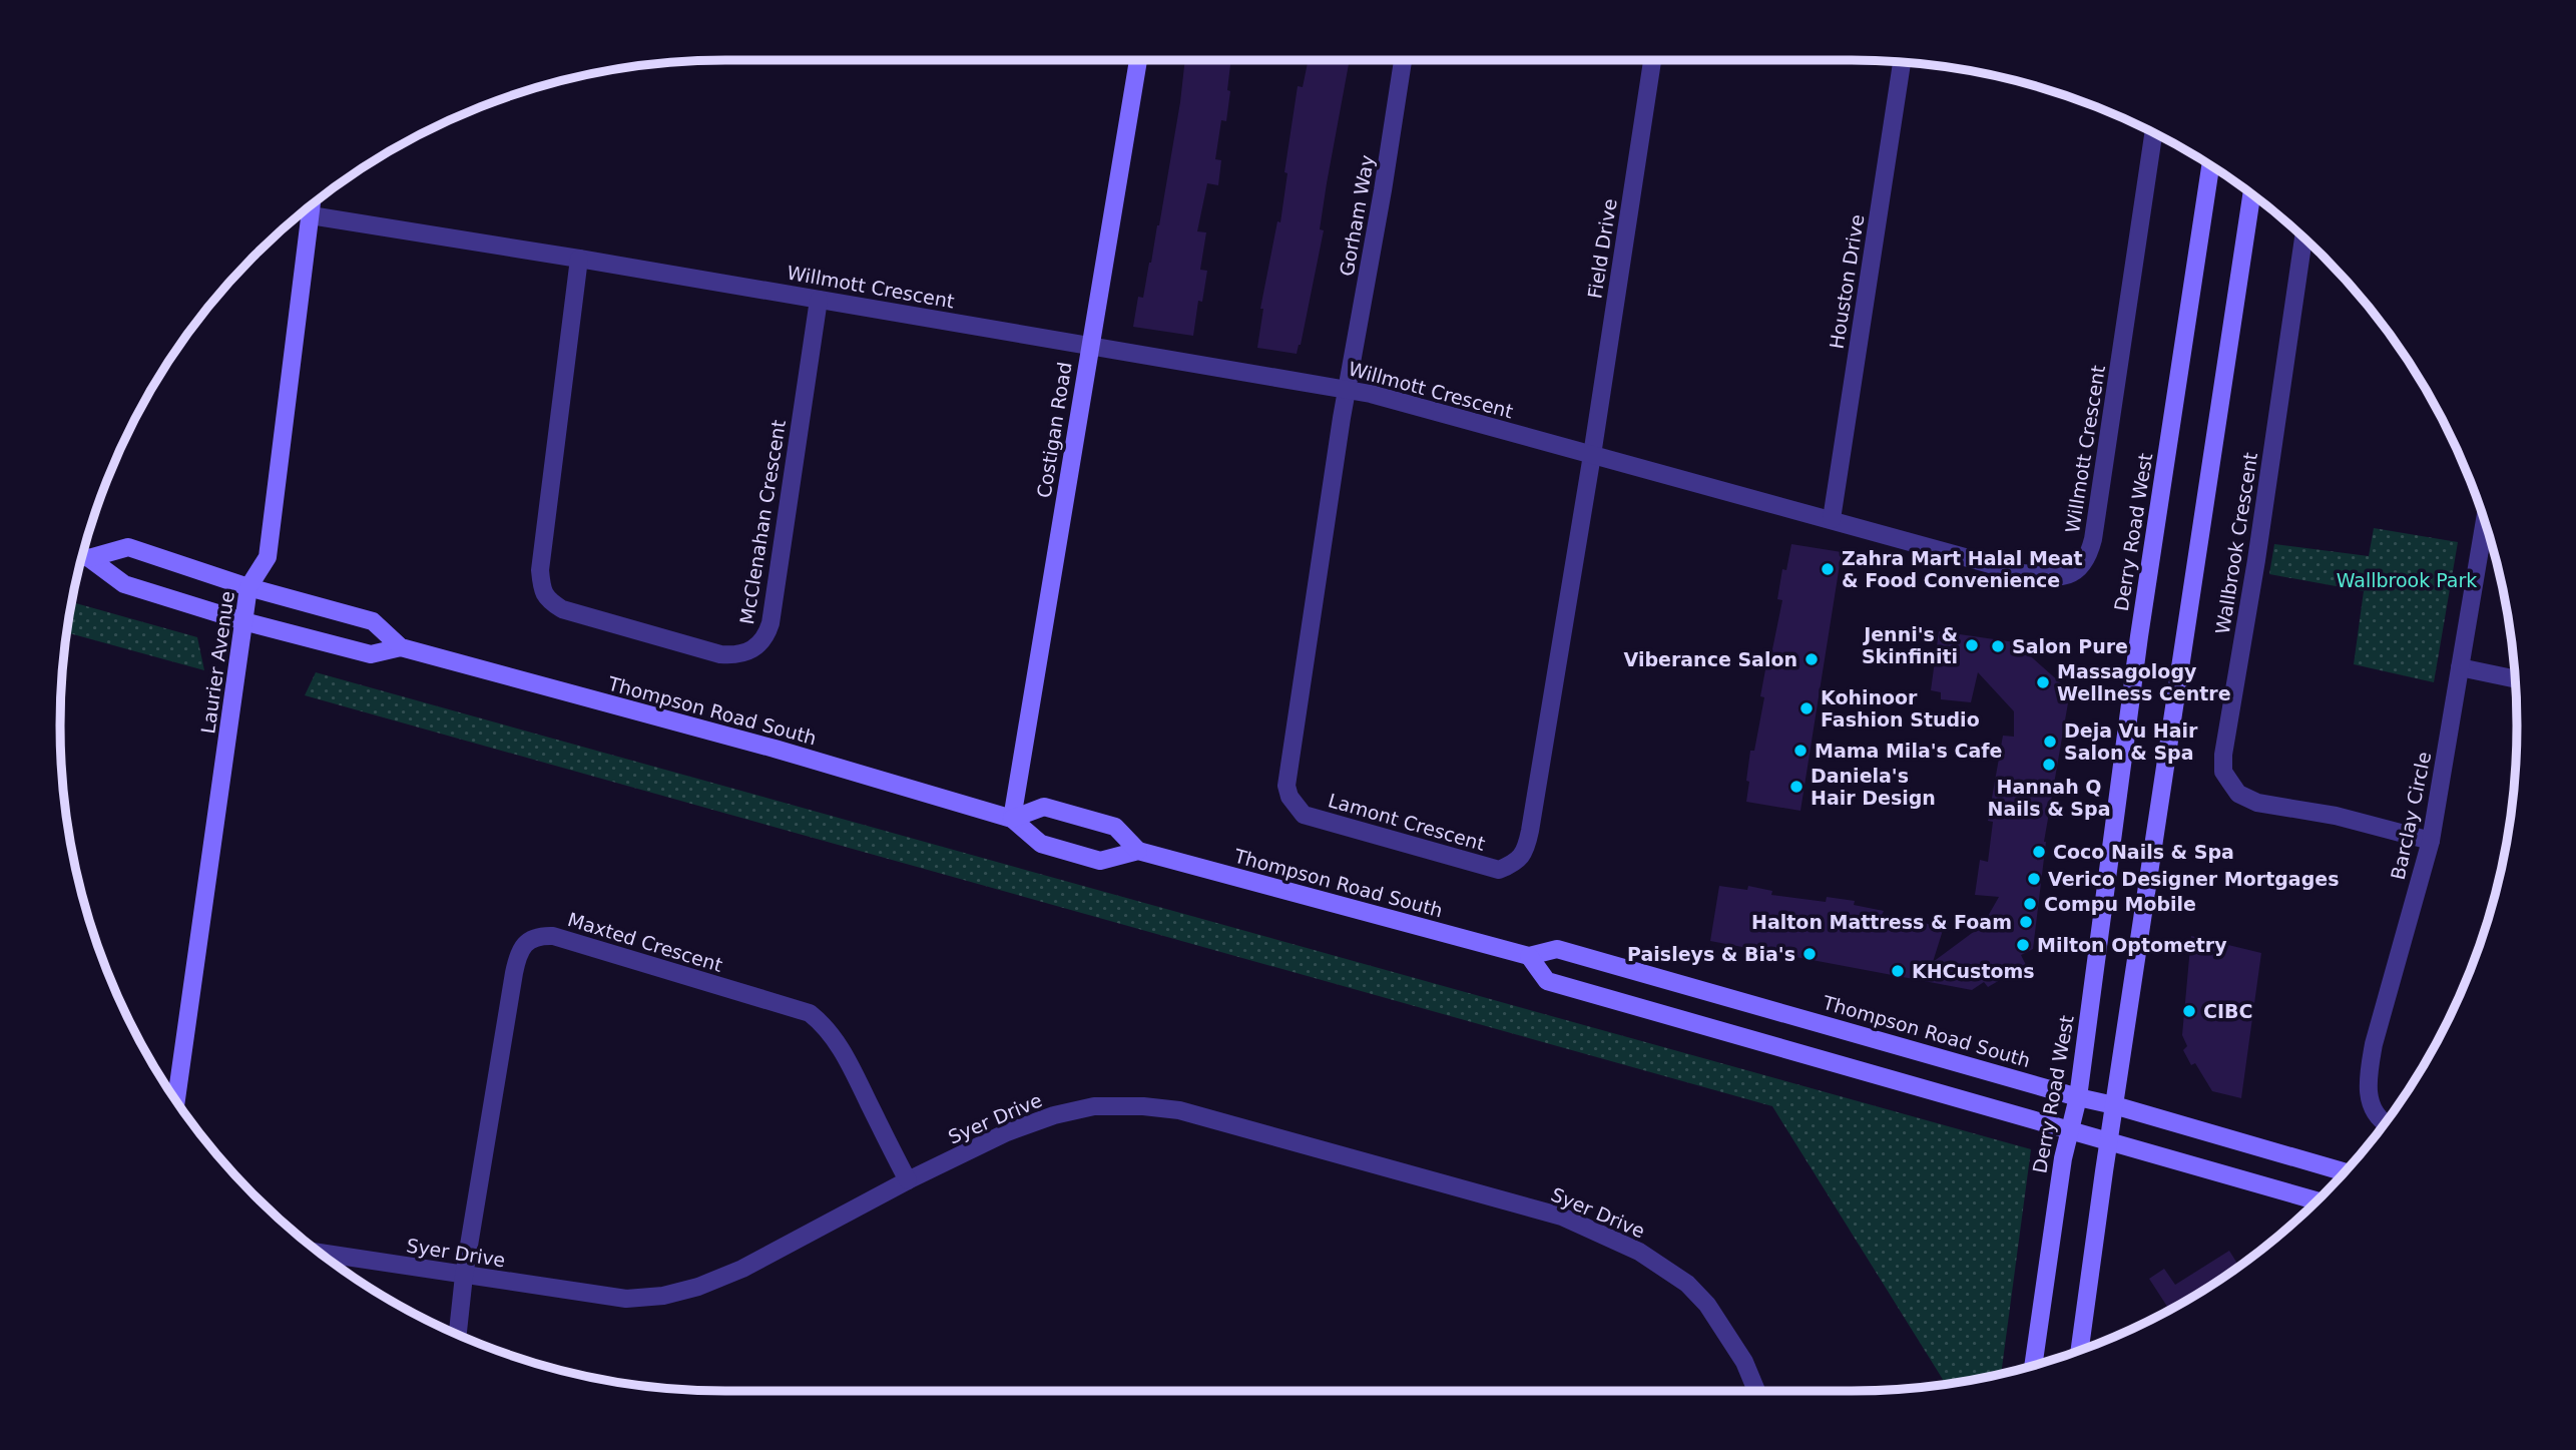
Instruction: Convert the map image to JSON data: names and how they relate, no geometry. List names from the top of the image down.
{
  "streets": {
    "main road": [
      "Costigan Road",
      "Derry Road West",
      "Laurier Avenue",
      "Thompson Road South"
    ],
    "street": [
      "Gorham Way",
      "Field Drive",
      "Houston Drive",
      "Willmott Crescent",
      "McClenahan Crescent",
      "Wallbrook Crescent",
      "Barclay Circle",
      "Lamont Crescent",
      "Maxted Crescent",
      "Syer Drive"
    ]
  },
  "crossings": [
    ["Gorham Way", "Willmott Crescent"],
    ["Gorham Way", "Lamont Crescent"],
    ["Field Drive", "Willmott Crescent"],
    ["Field Drive", "Lamont Crescent"],
    ["Houston Drive", "Willmott Crescent"],
    ["Willmott Crescent", "Costigan Road"],
    ["Willmott Crescent", "McClenahan Crescent"],
    ["Willmott Crescent", "Laurier Avenue"],
    ["Willmott Crescent", "Lamont Crescent"],
    ["Costigan Road", "Thompson Road South"],
    ["Derry Road West", "Thompson Road South"],
    ["Wallbrook Crescent", "Barclay Circle"],
    ["Laurier Avenue", "Thompson Road South"],
    ["Maxted Crescent", "Syer Drive"]
  ],
  "parks": ["Wallbrook Park"],
  "places": [
    "Zahra Mart Halal Meat & Food Convenience",
    "Jenni's & Skinfiniti",
    "Salon Pure",
    "Viberance Salon",
    "Massagology Wellness Centre",
    "Kohinoor Fashion Studio",
    "Deja Vu Hair Salon & Spa",
    "Mama Mila's Cafe",
    "Hannah Q Nails & Spa",
    "Daniela's Hair Design",
    "Coco Nails & Spa",
    "Verico Designer Mortgages",
    "Compu Mobile",
    "Halton Mattress & Foam",
    "Milton Optometry",
    "Paisleys & Bia's",
    "KHCustoms",
    "CIBC"
  ]
}
